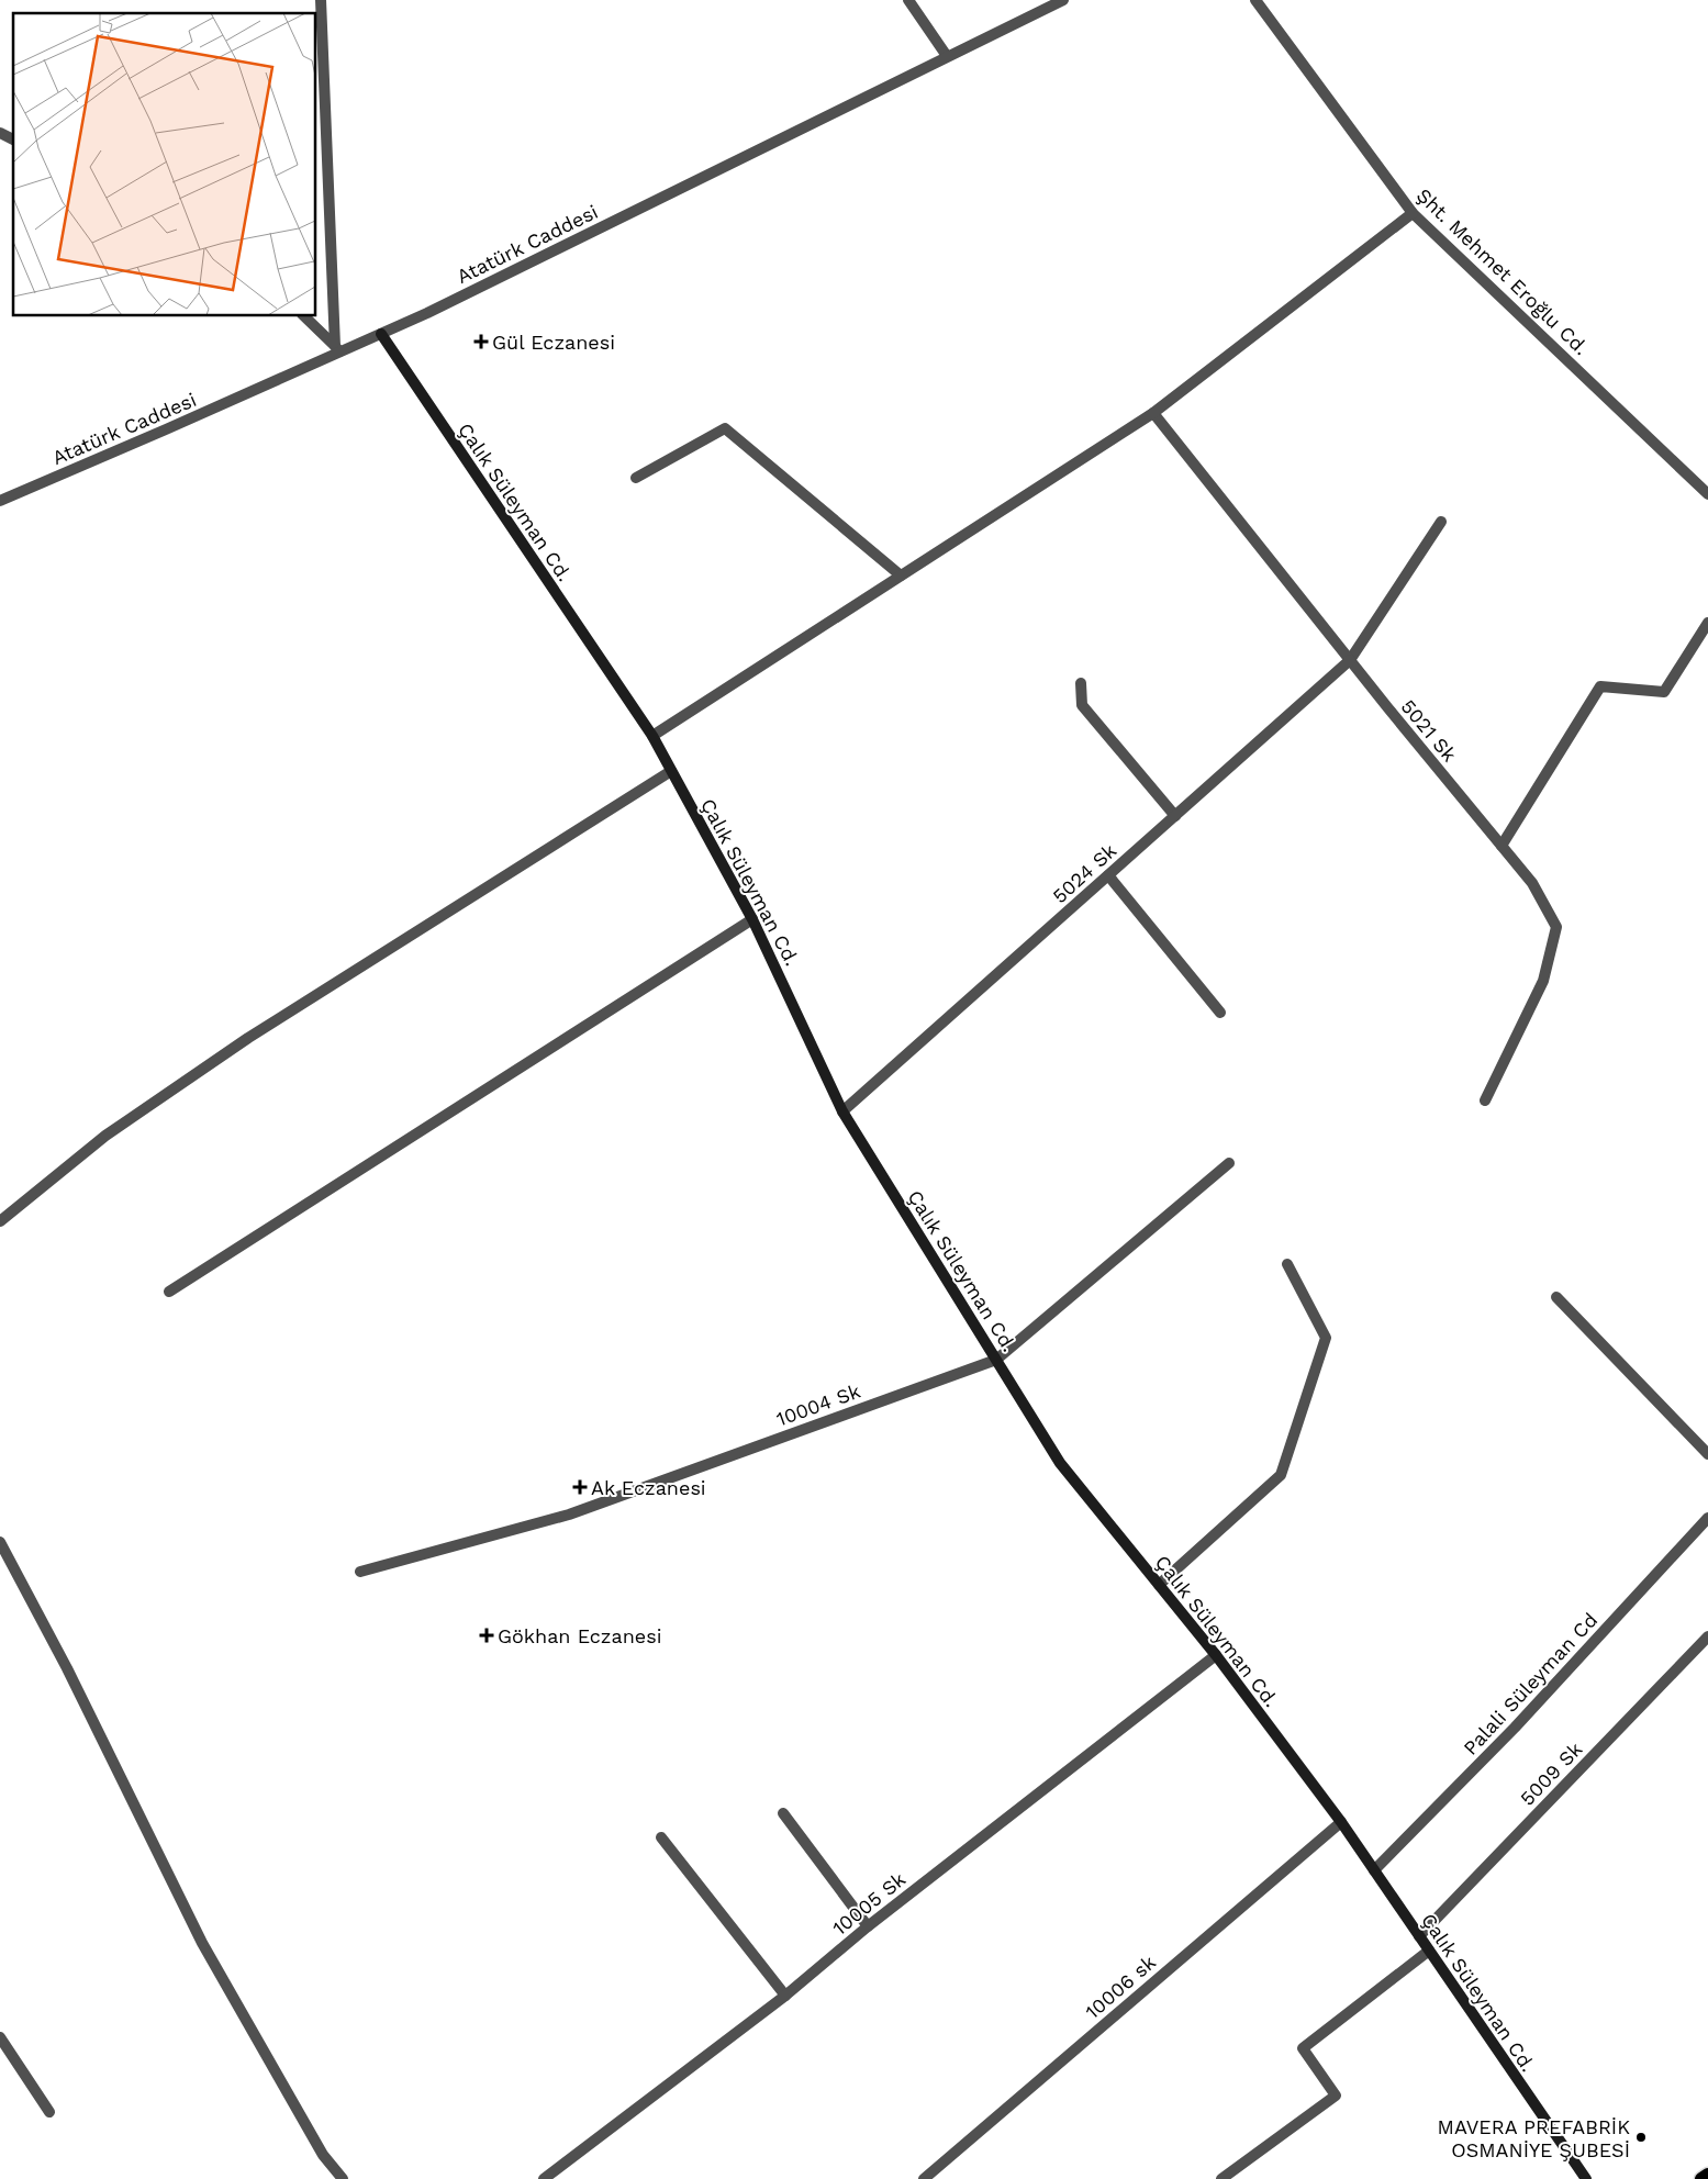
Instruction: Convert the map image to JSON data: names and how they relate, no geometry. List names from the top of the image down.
{
  "streets": {
    "main road": ["Çalık Süleyman Cd."],
    "street": [
      "Atatürk Caddesi",
      "Şht. Mehmet Eroğlu Cd.",
      "5021 Sk",
      "5024 Sk",
      "10004 Sk",
      "Palali Süleyman Cd",
      "5009 Sk",
      "10005 Sk",
      "10006 sk"
    ]
  },
  "crossings": [
    ["Atatürk Caddesi", "Çalık Süleyman Cd."],
    ["Çalık Süleyman Cd.", "5024 Sk"],
    ["Çalık Süleyman Cd.", "10004 Sk"],
    ["Çalık Süleyman Cd.", "Palali Süleyman Cd"],
    ["Çalık Süleyman Cd.", "5009 Sk"],
    ["Çalık Süleyman Cd.", "10005 Sk"],
    ["Çalık Süleyman Cd.", "10006 sk"],
    ["5021 Sk", "5024 Sk"]
  ],
  "places": {
    "health": ["Gül Eczanesi", "Ak Eczanesi", "Gökhan Eczanesi"],
    "other": ["MAVERA PREFABRİK OSMANİYE ŞUBESİ"]
  }
}
